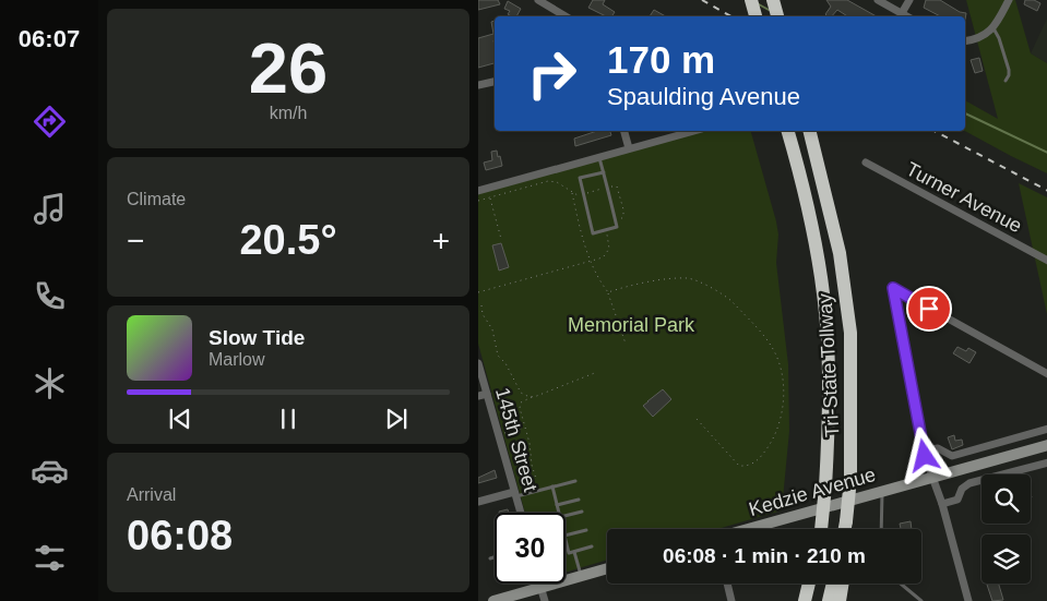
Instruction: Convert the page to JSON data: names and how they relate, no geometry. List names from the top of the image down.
{
  "streets": {
    "highway": ["Tri-State Tollway"],
    "main road": ["Kedzie Avenue"],
    "street": ["Turner Avenue", "145th Street"]
  },
  "parks": ["Memorial Park"],
  "page": {
    "tabs": "06:07",
    "tile": [
      ["26", "km/h"],
      "Climate",
      ["Arrival", "06:08"]
    ],
    "turn": ["170 m", "Spaulding Avenue"],
    "heat": ["−", "20.5°", "+"],
    "song": ["Slow Tide", "Marlow"],
    "limit": "30",
    "trip": "06:08 · 1 min · 210 m"
  }
}
